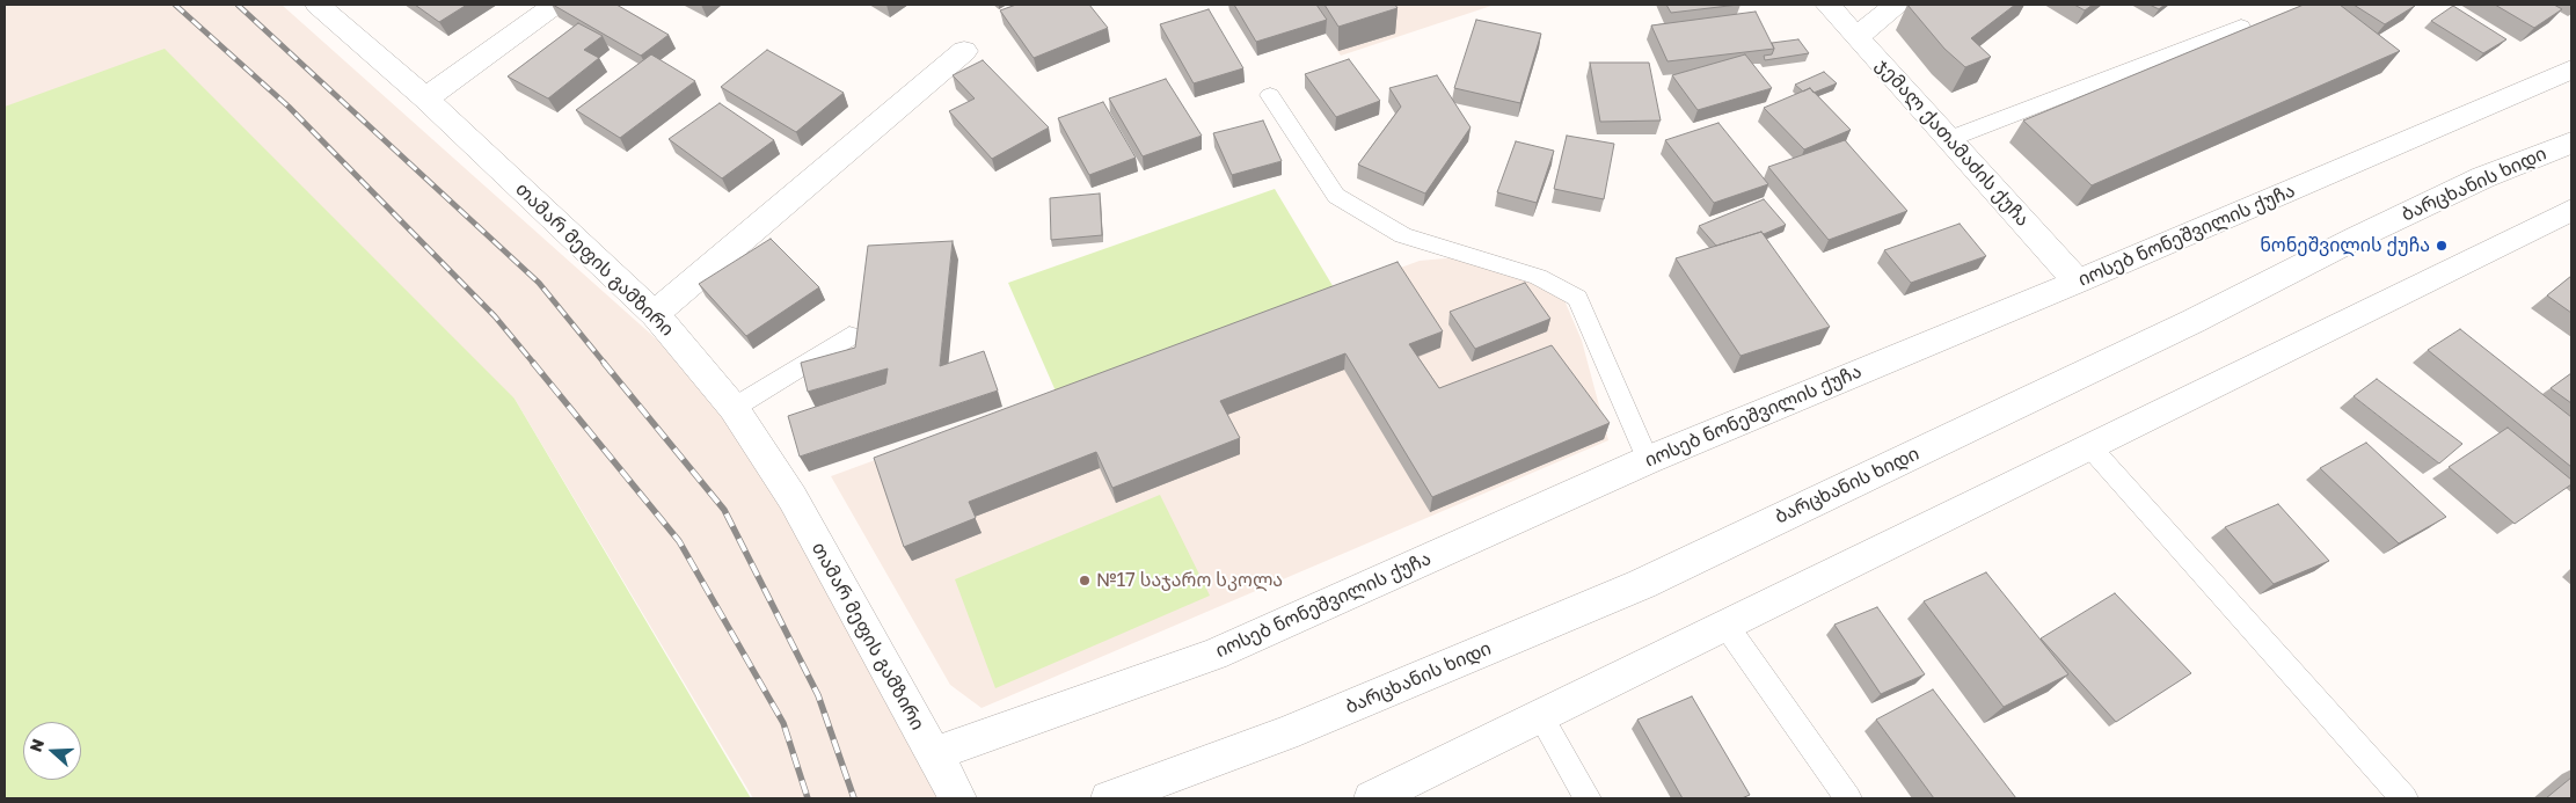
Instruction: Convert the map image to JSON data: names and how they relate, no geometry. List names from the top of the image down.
{
  "streets": {
    "street": [
      "ჯემალ ქათამაძის ქუჩა",
      "ბარცხანის ხიდი",
      "იოსებ ნონეშვილის ქუჩა",
      "თამარ მეფის გამზირი"
    ]
  },
  "crossings": [
    ["ჯემალ ქათამაძის ქუჩა", "იოსებ ნონეშვილის ქუჩა"],
    ["იოსებ ნონეშვილის ქუჩა", "თამარ მეფის გამზირი"]
  ],
  "places": ["ნონეშვილის ქუჩა", "№17 საჯარო სკოლა"],
  "north": "left"
}
